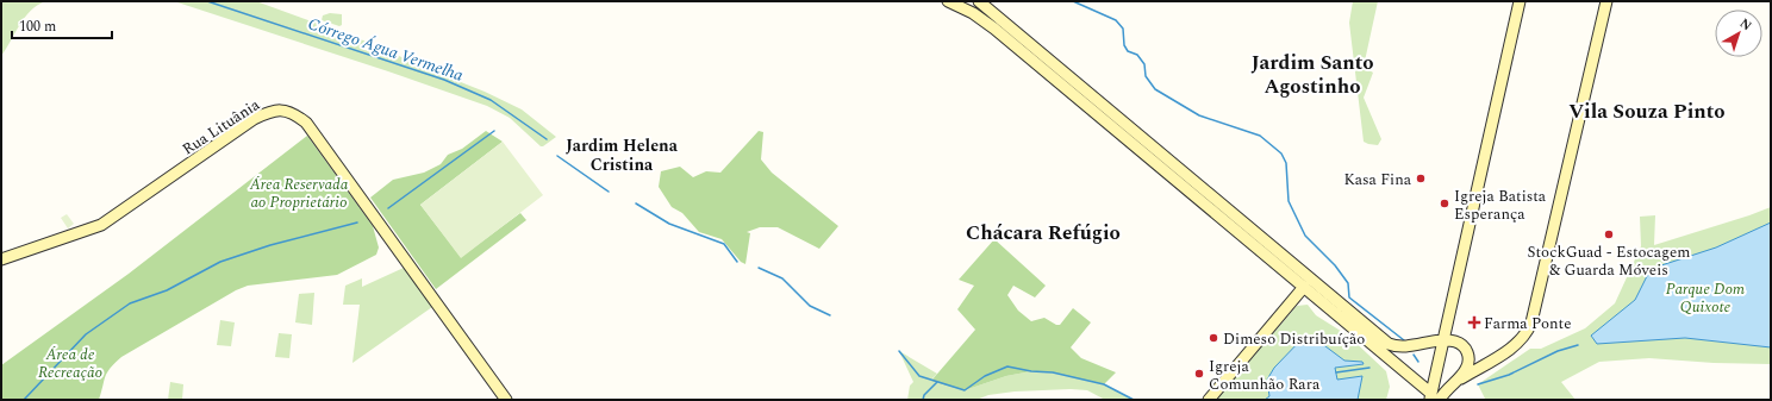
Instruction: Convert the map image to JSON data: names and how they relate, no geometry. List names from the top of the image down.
{
  "streets": {
    "main road": ["Rua Lituânia"]
  },
  "districts": [
    "Jardim Santo Agostinho",
    "Vila Souza Pinto",
    "Jardim Helena Cristina",
    "Chácara Refúgio"
  ],
  "water": ["Córrego Água Vermelha"],
  "parks": ["Área Reservada ao Proprietário", "Parque Dom Quixote", "Área de Recreação"],
  "places": {
    "other": [
      "Kasa Fina",
      "Igreja Batista Esperança",
      "StockGuad - Estocagem & Guarda Móveis",
      "Dimeso Distribuíção",
      "Igreja Comunhão Rara"
    ],
    "health": ["Farma Ponte"]
  },
  "scale_bar": "100 m",
  "north": "top right"
}
